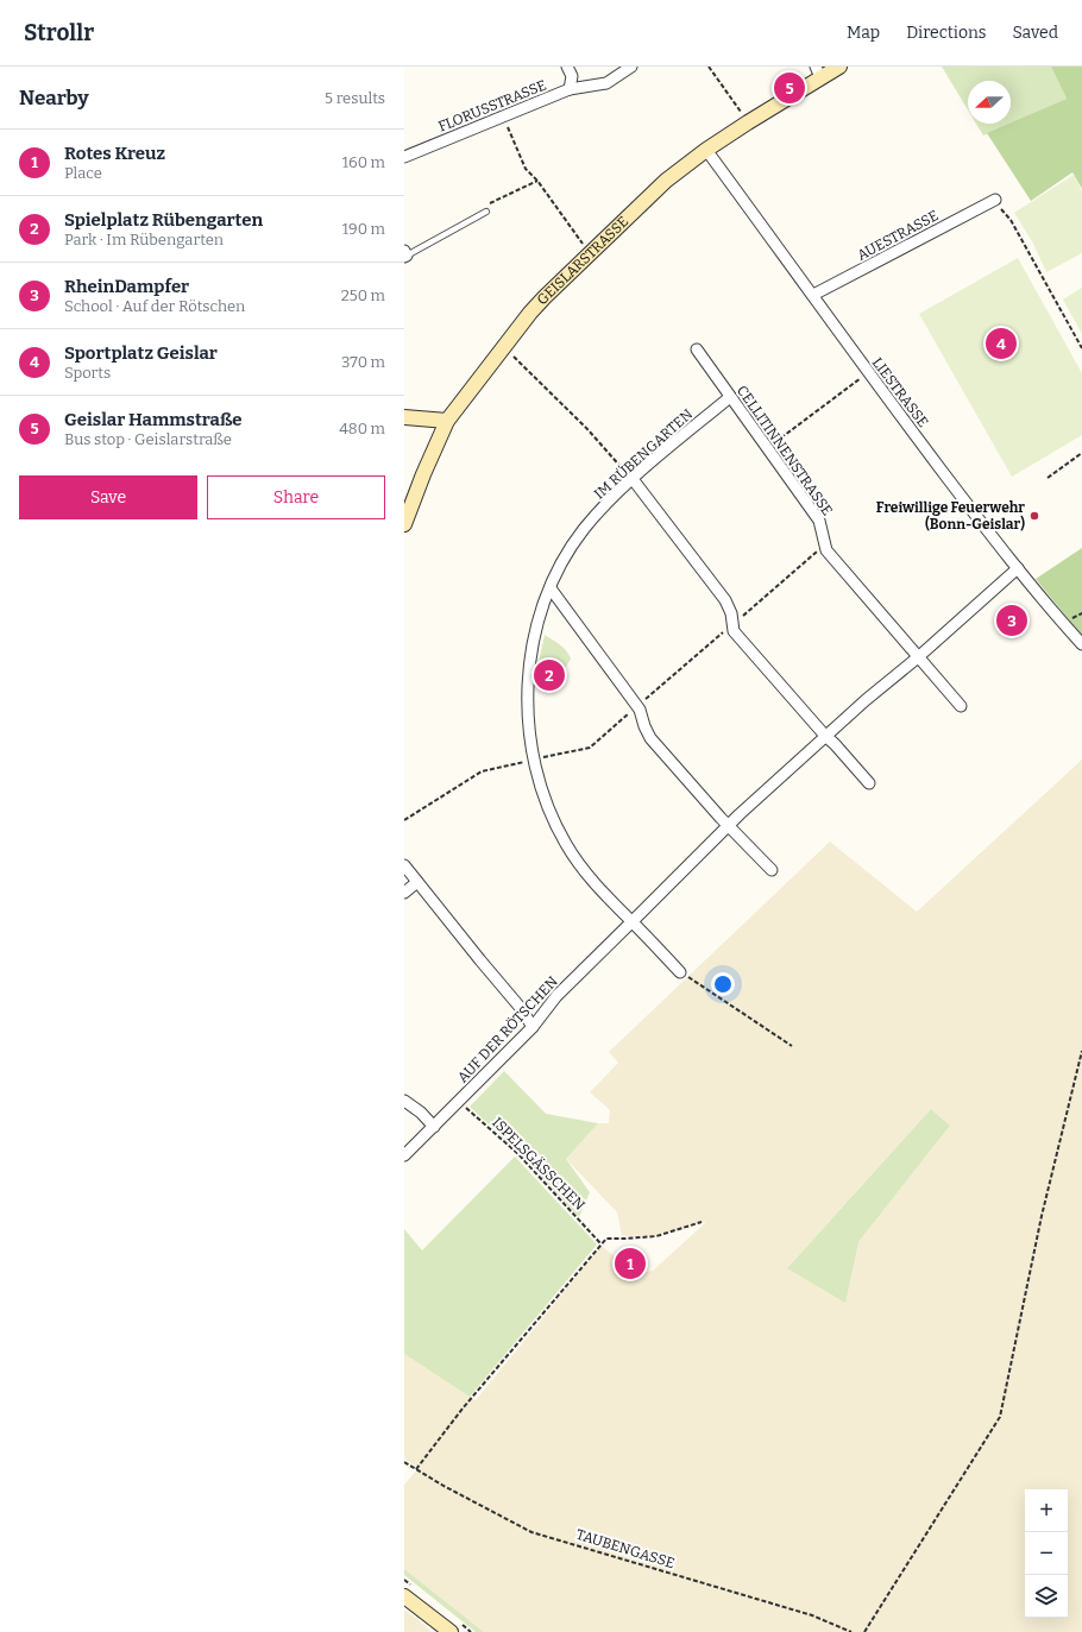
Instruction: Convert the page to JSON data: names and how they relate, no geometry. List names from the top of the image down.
{
  "streets": {
    "street": [
      "FLORUSSTRASSE",
      "AUESTRASSE",
      "GEISLARSTRASSE",
      "LIESTRASSE",
      "CELLITINNENSTRASSE",
      "IM RÜBENGARTEN",
      "AUF DER RÖTSCHEN"
    ],
    "path": ["ISPELSGÄSSCHEN", "TAUBENGASSE"]
  },
  "crossings": [
    ["AUESTRASSE", "LIESTRASSE"],
    ["GEISLARSTRASSE", "LIESTRASSE"],
    ["LIESTRASSE", "AUF DER RÖTSCHEN"],
    ["CELLITINNENSTRASSE", "IM RÜBENGARTEN"],
    ["CELLITINNENSTRASSE", "AUF DER RÖTSCHEN"],
    ["IM RÜBENGARTEN", "AUF DER RÖTSCHEN"],
    ["AUF DER RÖTSCHEN", "ISPELSGÄSSCHEN"]
  ],
  "places": ["Freiwillige Feuerwehr (Bonn-Geislar)"],
  "north": "left",
  "page": {
    "header": "Strollr",
    "nav": ["Map", "Directions", "Saved"],
    "heading": ["Nearby", "5 results"],
    "pins": [
      "5",
      "4",
      "3",
      "2",
      "1"
    ],
    "list": [
      {
        "mark": "1",
        "name": "Rotes Kreuz",
        "note": "Place",
        "value": "160 m"
      },
      {
        "mark": "2",
        "name": "Spielplatz Rübengarten",
        "note": "Park · Im Rübengarten",
        "value": "190 m"
      },
      {
        "mark": "3",
        "name": "RheinDampfer",
        "note": "School · Auf der Rötschen",
        "value": "250 m"
      },
      {
        "mark": "4",
        "name": "Sportplatz Geislar",
        "note": "Sports",
        "value": "370 m"
      },
      {
        "mark": "5",
        "name": "Geislar Hammstraße",
        "note": "Bus stop · Geislarstraße",
        "value": "480 m"
      }
    ],
    "buttons": ["Save", "Share"],
    "map_buttons": ["+", "−"]
  }
}
